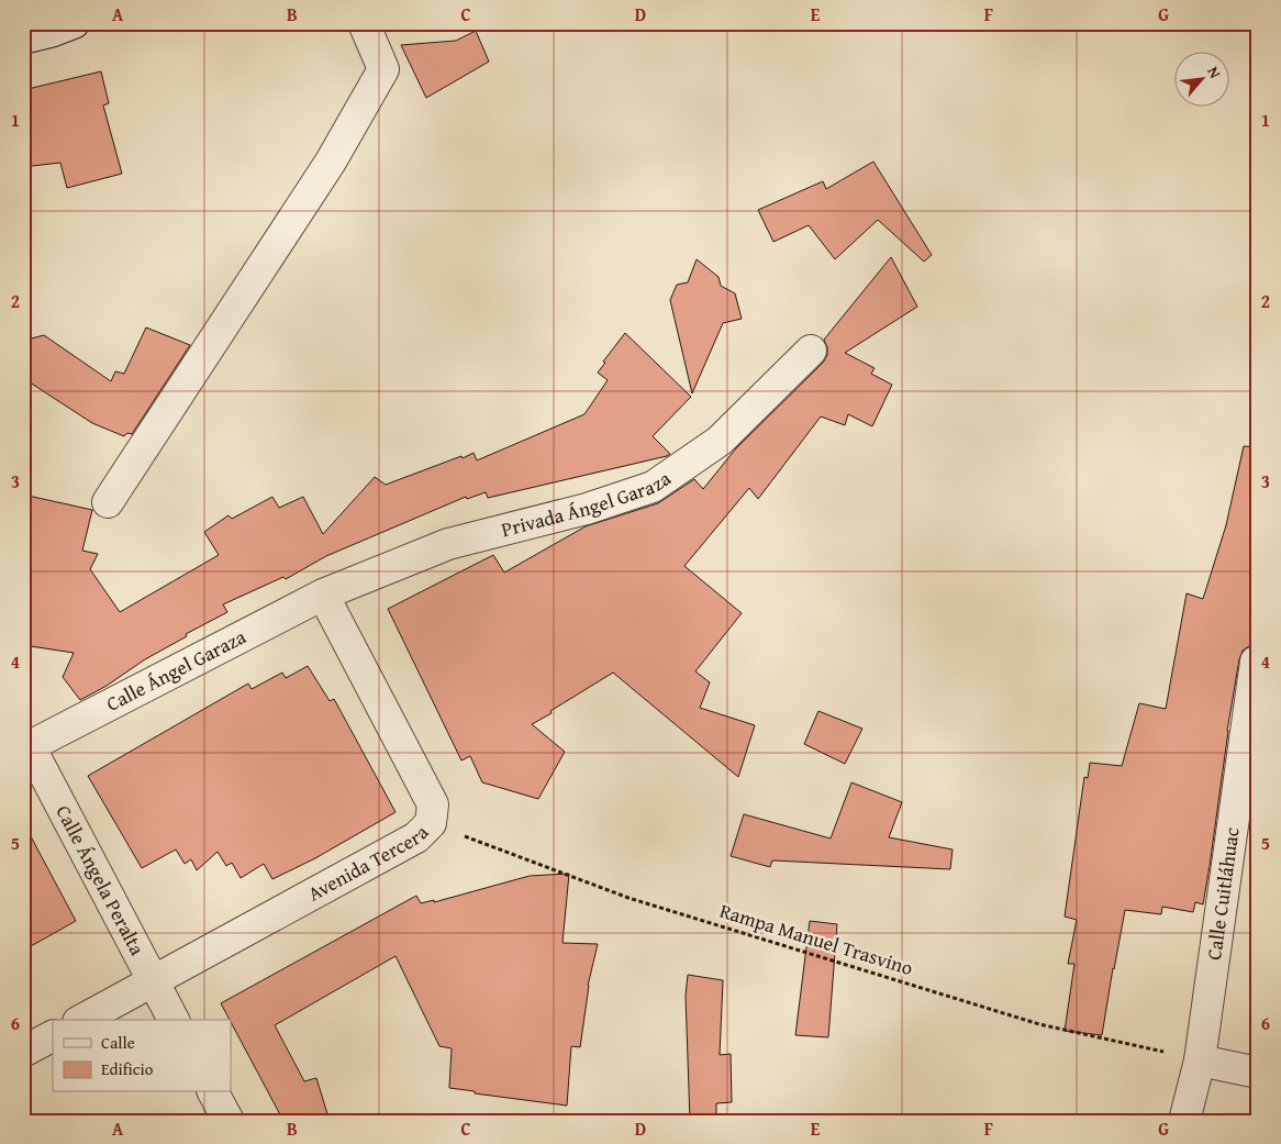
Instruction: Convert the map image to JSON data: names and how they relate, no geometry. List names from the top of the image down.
{
  "streets": {
    "street": [
      "Privada Ángel Garaza",
      "Calle Ángel Garaza",
      "Avenida Tercera",
      "Calle Ángela Peralta",
      "Calle Cuitláhuac"
    ],
    "path": ["Rampa Manuel Trasvino"]
  },
  "crossings": [
    ["Privada Ángel Garaza", "Calle Ángel Garaza"],
    ["Privada Ángel Garaza", "Avenida Tercera"],
    ["Calle Ángel Garaza", "Avenida Tercera"],
    ["Calle Ángel Garaza", "Calle Ángela Peralta"],
    ["Avenida Tercera", "Calle Ángela Peralta"],
    ["Avenida Tercera", "Rampa Manuel Trasvino"],
    ["Calle Cuitláhuac", "Rampa Manuel Trasvino"]
  ],
  "legend": ["Calle", "Edificio"],
  "north": "top right",
  "grid": {
    "columns": [
      "A",
      "B",
      "C",
      "D",
      "E",
      "F",
      "G"
    ],
    "rows": [
      "1",
      "2",
      "3",
      "4",
      "5",
      "6"
    ]
  }
}
